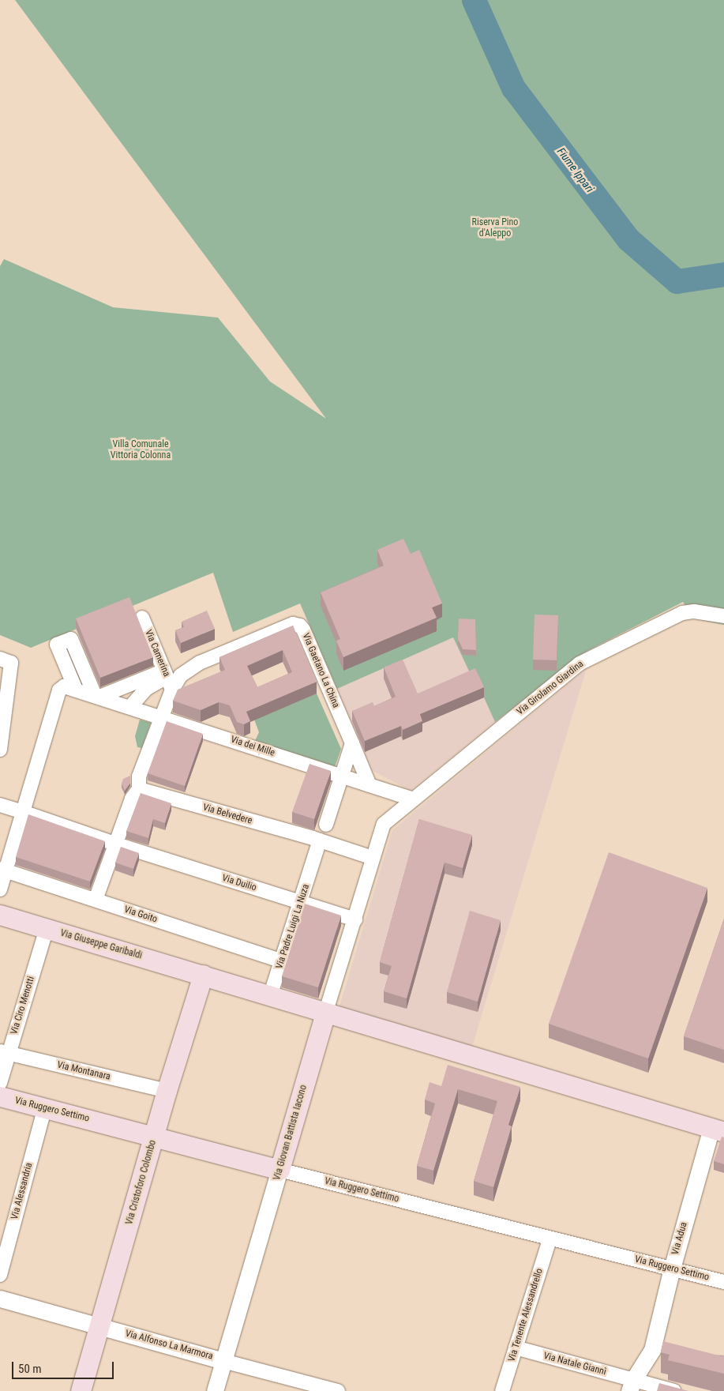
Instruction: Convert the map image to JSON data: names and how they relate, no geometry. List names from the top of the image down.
{
  "streets": {
    "main road": [
      "Via Giuseppe Garibaldi",
      "Via Ruggero Settimo",
      "Via Giovan Battista Iacono",
      "Via Cristoforo Colombo"
    ],
    "street": [
      "Via Camerina",
      "Via Gaetano La China",
      "Via Girolamo Giardina",
      "Via dei Mille",
      "Via Belvedere",
      "Via Duilio",
      "Via Goito",
      "Via Padre Luigi La Nuza",
      "Via Ciro Menotti",
      "Via Montanara",
      "Via Alessandria",
      "Via Adua",
      "Via Tenente Alessandrello",
      "Via Alfonso La Marmora",
      "Via Natale Giannì"
    ]
  },
  "crossings": [
    ["Via Camerina", "Via Gaetano La China"],
    ["Via Girolamo Giardina", "Via dei Mille"],
    ["Via Girolamo Giardina", "Via Belvedere"],
    ["Via Girolamo Giardina", "Via Giovan Battista Iacono"],
    ["Via Belvedere", "Via Padre Luigi La Nuza"],
    ["Via Belvedere", "Via Giovan Battista Iacono"],
    ["Via Duilio", "Via Padre Luigi La Nuza"],
    ["Via Duilio", "Via Giovan Battista Iacono"],
    ["Via Goito", "Via Padre Luigi La Nuza"],
    ["Via Padre Luigi La Nuza", "Via Giuseppe Garibaldi"],
    ["Via Giuseppe Garibaldi", "Via Ciro Menotti"],
    ["Via Giuseppe Garibaldi", "Via Giovan Battista Iacono"],
    ["Via Giuseppe Garibaldi", "Via Cristoforo Colombo"],
    ["Via Giuseppe Garibaldi", "Via Adua"],
    ["Via Ciro Menotti", "Via Montanara"],
    ["Via Montanara", "Via Cristoforo Colombo"],
    ["Via Ruggero Settimo", "Via Giovan Battista Iacono"],
    ["Via Ruggero Settimo", "Via Cristoforo Colombo"],
    ["Via Ruggero Settimo", "Via Alessandria"],
    ["Via Ruggero Settimo", "Via Adua"],
    ["Via Ruggero Settimo", "Via Tenente Alessandrello"],
    ["Via Giovan Battista Iacono", "Via Alfonso La Marmora"],
    ["Via Cristoforo Colombo", "Via Alfonso La Marmora"],
    ["Via Adua", "Via Natale Giannì"],
    ["Via Tenente Alessandrello", "Via Natale Giannì"]
  ],
  "water": ["Fiume Ippari"],
  "parks": ["Riserva Pino d'Aleppo", "Villa Comunale Vittoria Colonna"],
  "scale_bar": "50 m"
}
